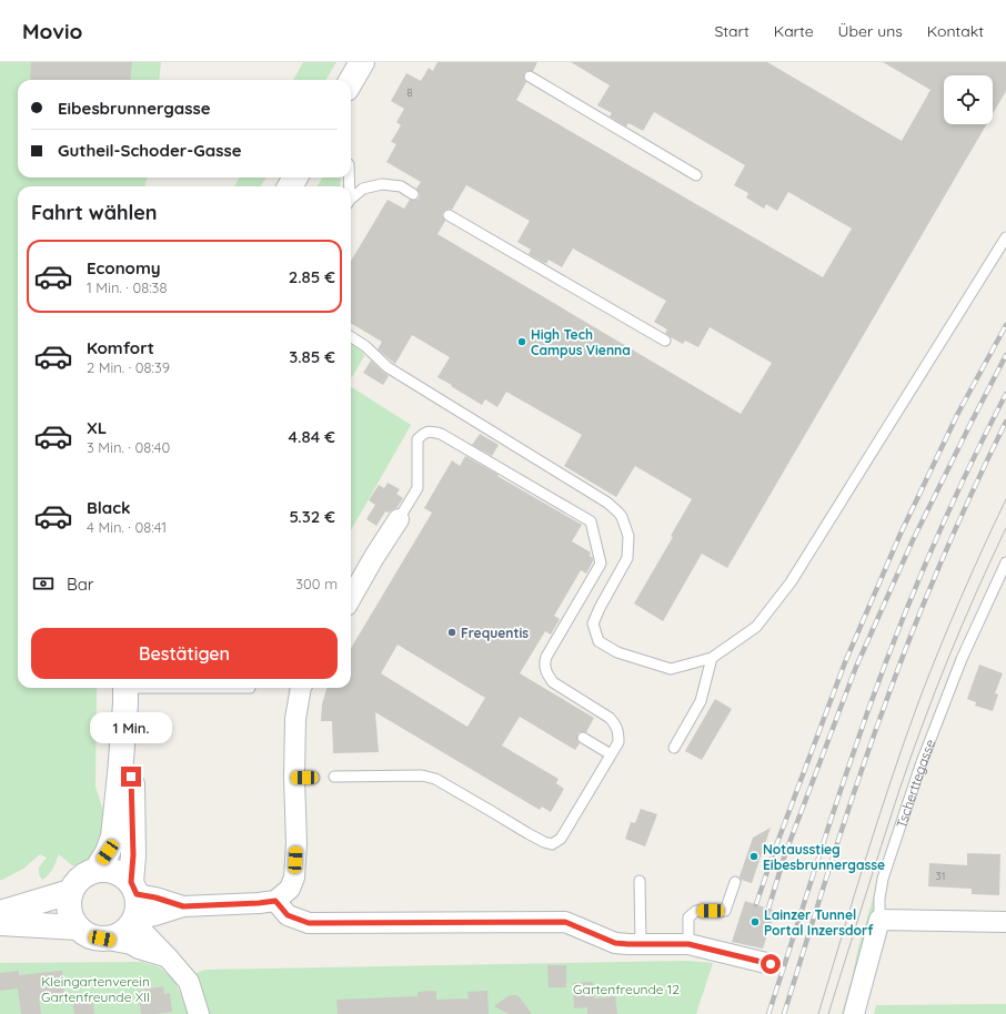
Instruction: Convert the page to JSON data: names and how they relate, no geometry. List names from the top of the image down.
{
  "streets": {
    "street": ["Tscherttegasse"]
  },
  "parks": ["Kleingartenverein Gartenfreunde XII", "Gartenfreunde 12"],
  "places": [
    "High Tech Campus Vienna",
    "Frequentis",
    "Notausstieg Eibesbrunnergasse",
    "Lainzer Tunnel Portal Inzersdorf"
  ],
  "house_numbers": ["8", "31"],
  "page": {
    "header": "Movio",
    "nav": [
      "Start",
      "Karte",
      "Über uns",
      "Kontakt"
    ],
    "banner": ["Eibesbrunnergasse", "Gutheil-Schoder-Gasse"],
    "heading": "Fahrt wählen",
    "list": [
      {
        "name": "Economy",
        "note": "1 Min. · 08:38",
        "value": "2.85 €"
      },
      {
        "name": "Komfort",
        "note": "2 Min. · 08:39",
        "value": "3.85 €"
      },
      {
        "name": "XL",
        "note": "3 Min. · 08:40",
        "value": "4.84 €"
      },
      {
        "name": "Black",
        "note": "4 Min. · 08:41",
        "value": "5.32 €"
      }
    ],
    "pay": ["Bar", "300 m"],
    "buttons": "Bestätigen",
    "bubble": "1 Min."
  }
}
